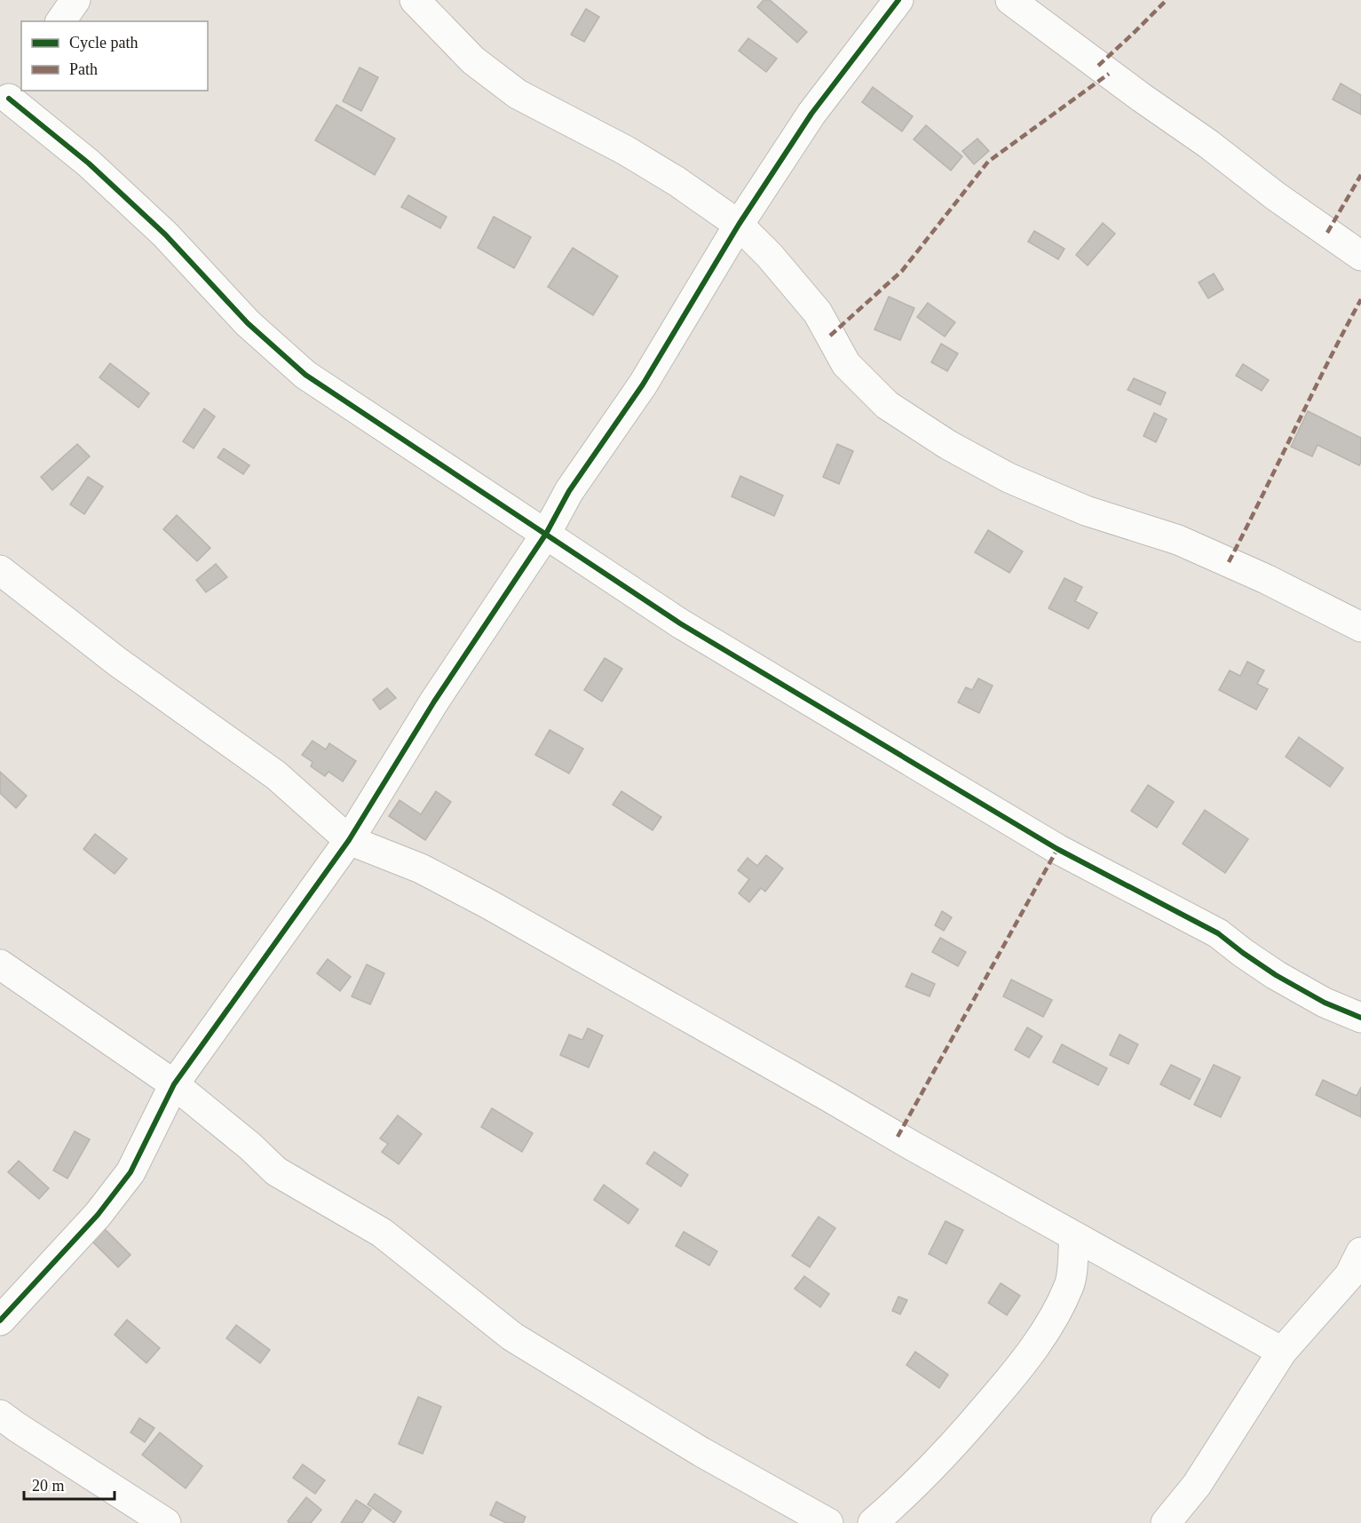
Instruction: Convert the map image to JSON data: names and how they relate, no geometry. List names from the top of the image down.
{
  "legend": ["Cycle path", "Path"],
  "scale_bar": "20 m"
}
